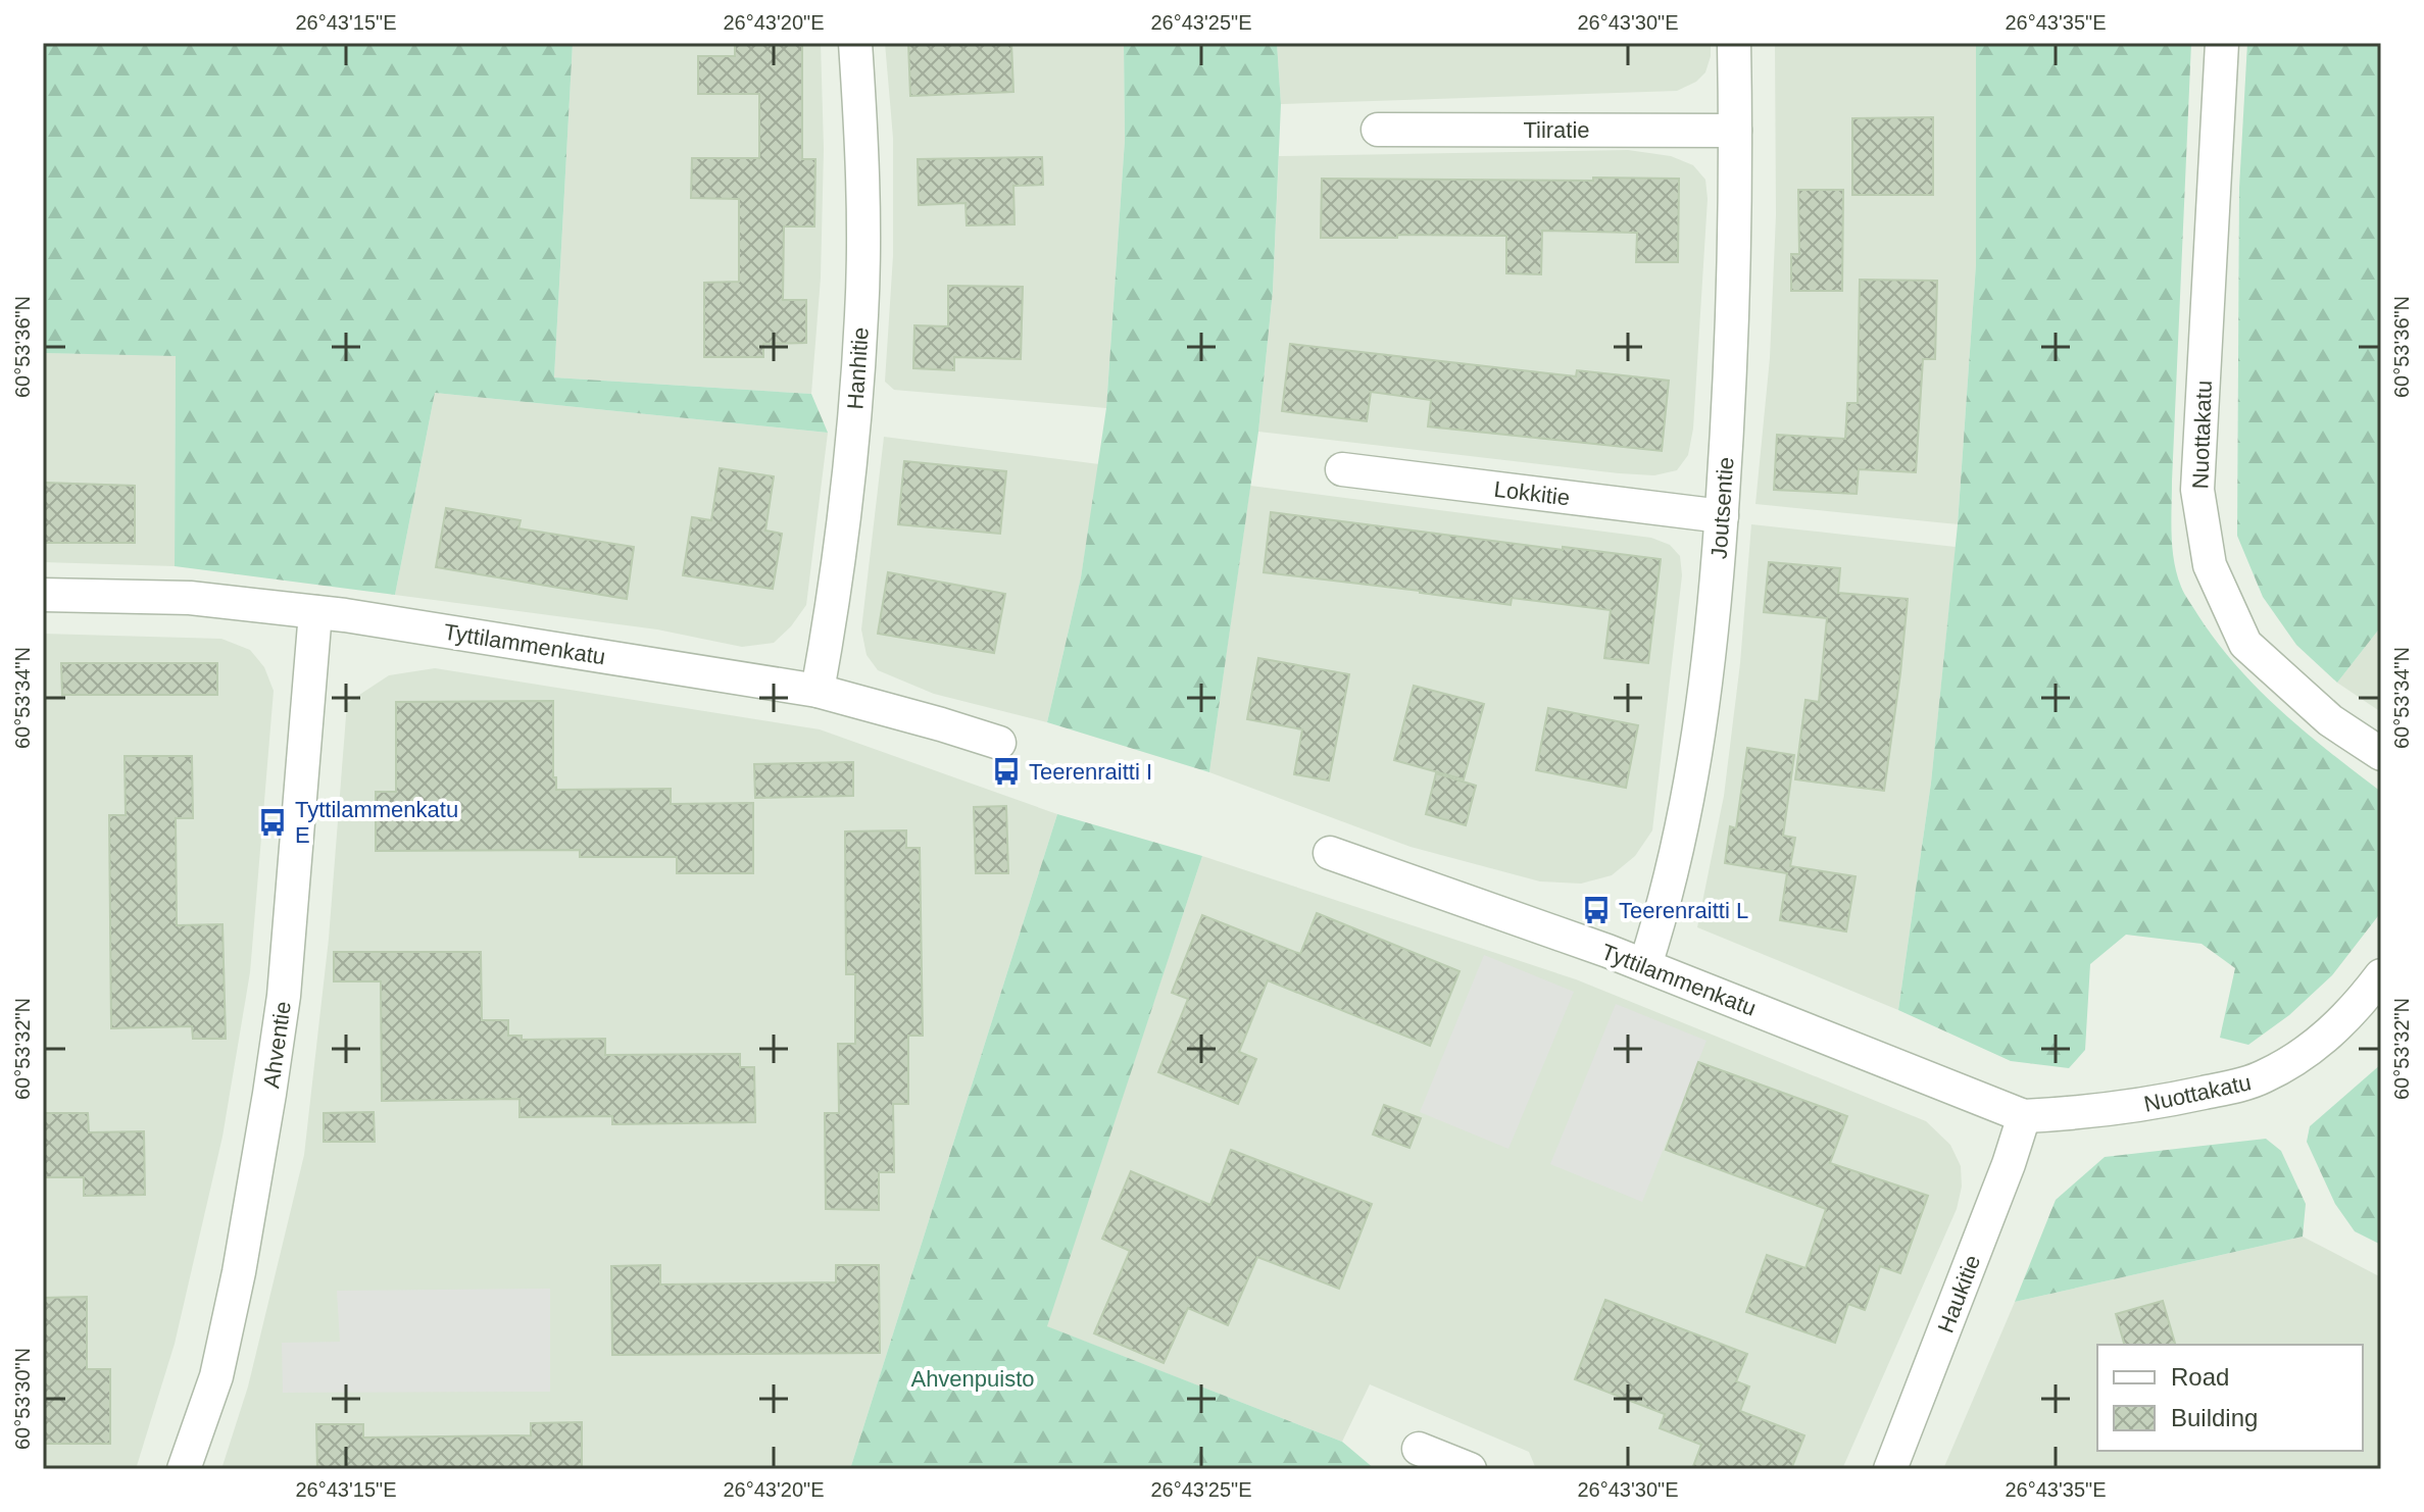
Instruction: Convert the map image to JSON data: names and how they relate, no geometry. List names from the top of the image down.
{
  "streets": {
    "street": [
      "Tiiratie",
      "Hanhitie",
      "Nuottakatu",
      "Lokkitie",
      "Joutsentie",
      "Tyttilammenkatu",
      "Ahventie",
      "Haukitie"
    ]
  },
  "crossings": [
    ["Tiiratie", "Joutsentie"],
    ["Hanhitie", "Tyttilammenkatu"],
    ["Nuottakatu", "Tyttilammenkatu"],
    ["Nuottakatu", "Haukitie"],
    ["Lokkitie", "Joutsentie"],
    ["Joutsentie", "Tyttilammenkatu"],
    ["Tyttilammenkatu", "Ahventie"],
    ["Tyttilammenkatu", "Haukitie"]
  ],
  "parks": ["Ahvenpuisto"],
  "places": {
    "bus stop": ["Teerenraitti I", "Tyttilammenkatu E", "Teerenraitti L"]
  },
  "legend": ["Road", "Building"],
  "coordinates": [
    "26°43'15\"E",
    "26°43'20\"E",
    "26°43'25\"E",
    "26°43'30\"E",
    "26°43'35\"E",
    "60°53'36\"N",
    "60°53'34\"N",
    "60°53'32\"N",
    "60°53'30\"N"
  ]
}
